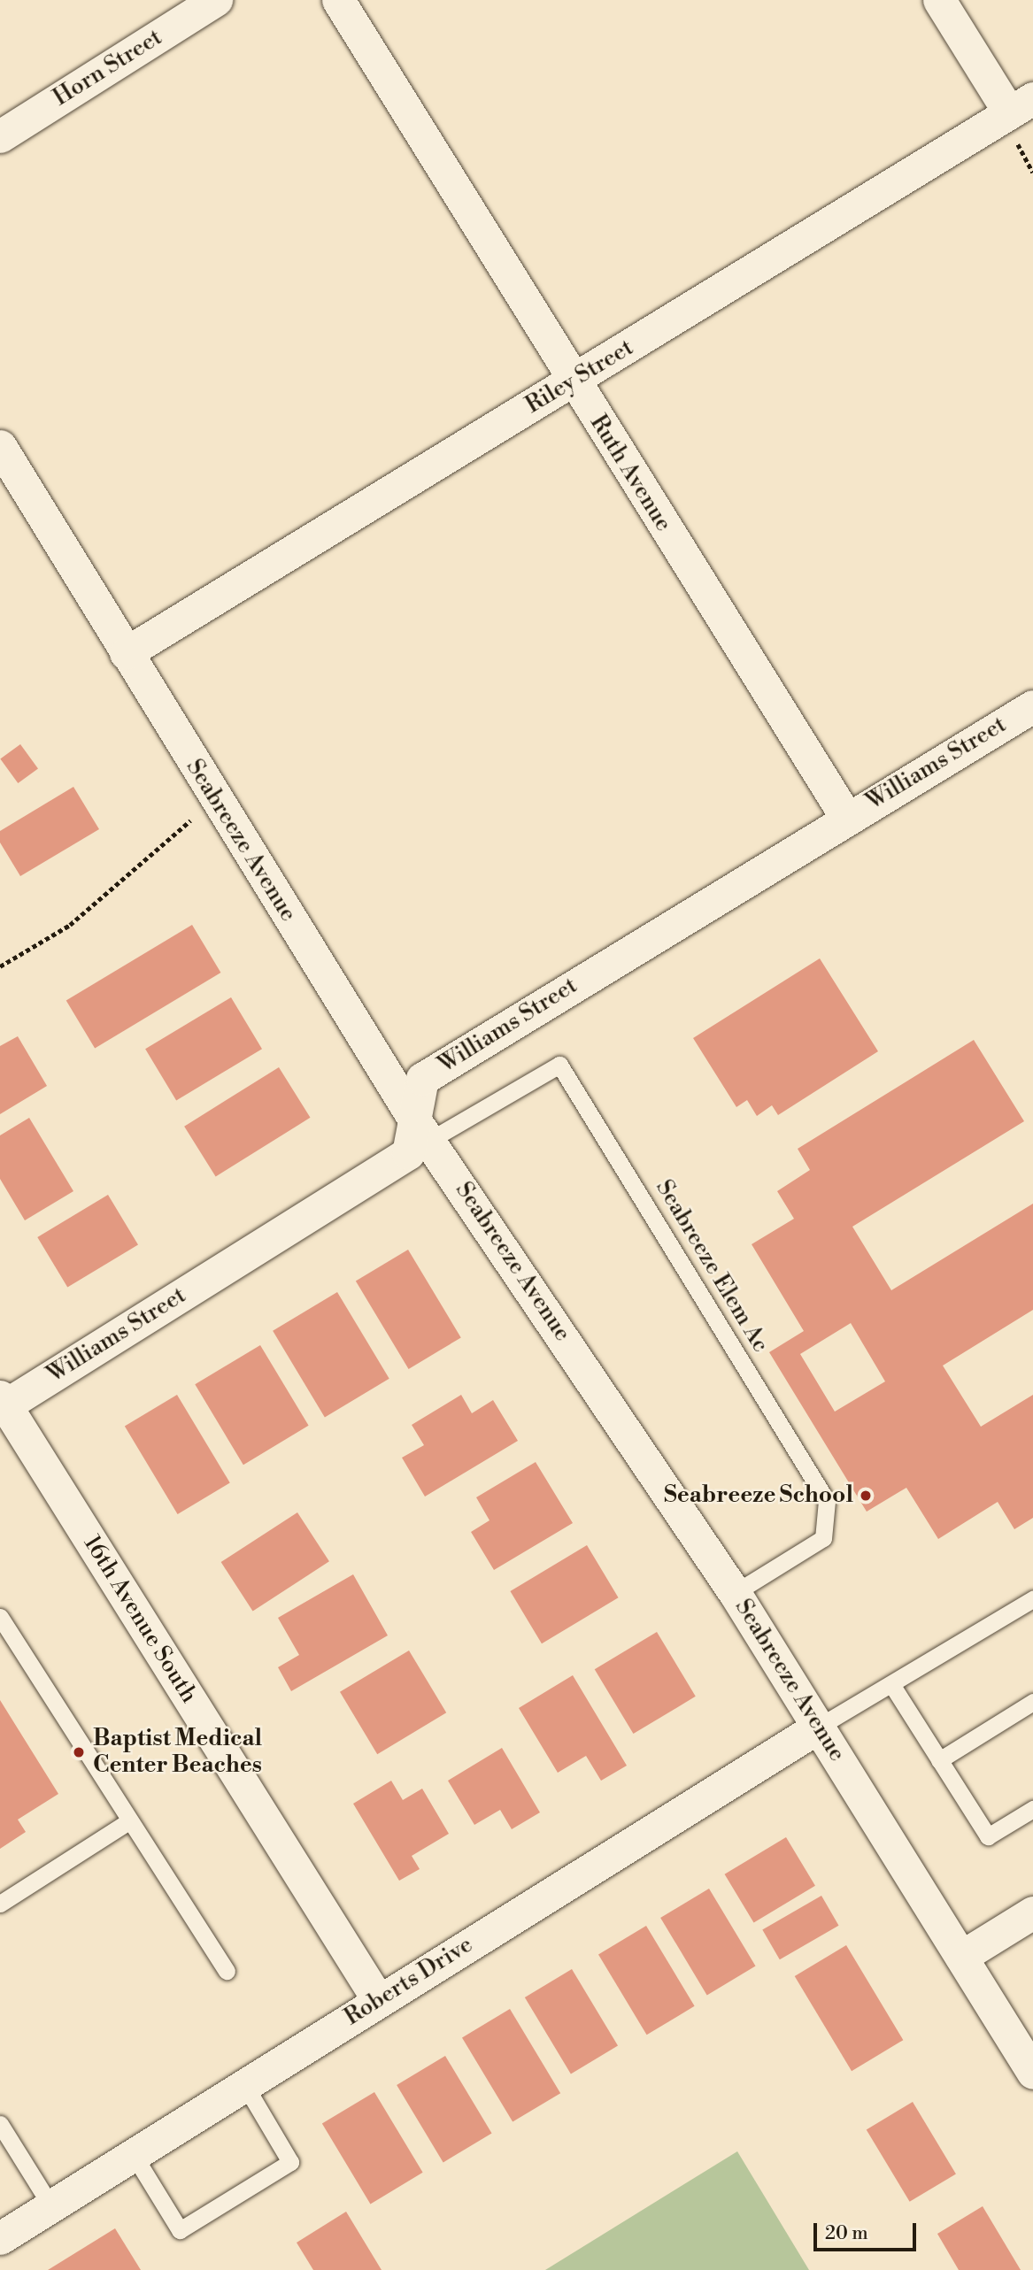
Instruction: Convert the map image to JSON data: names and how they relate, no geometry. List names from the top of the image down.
{
  "streets": {
    "street": [
      "Horn Street",
      "Riley Street",
      "Ruth Avenue",
      "Williams Street",
      "Seabreeze Avenue",
      "16th Avenue South",
      "Roberts Drive"
    ],
    "lane": ["Seabreeze Elem Ac"]
  },
  "crossings": [
    ["Riley Street", "Ruth Avenue"],
    ["Riley Street", "Seabreeze Avenue"],
    ["Ruth Avenue", "Williams Street"],
    ["Williams Street", "Seabreeze Avenue"],
    ["Williams Street", "Seabreeze Elem Ac"],
    ["Williams Street", "16th Avenue South"],
    ["Seabreeze Avenue", "Seabreeze Elem Ac"],
    ["Seabreeze Avenue", "Roberts Drive"],
    ["16th Avenue South", "Roberts Drive"]
  ],
  "places": ["Seabreeze School", "Baptist Medical Center Beaches"],
  "scale_bar": "20 m"
}
